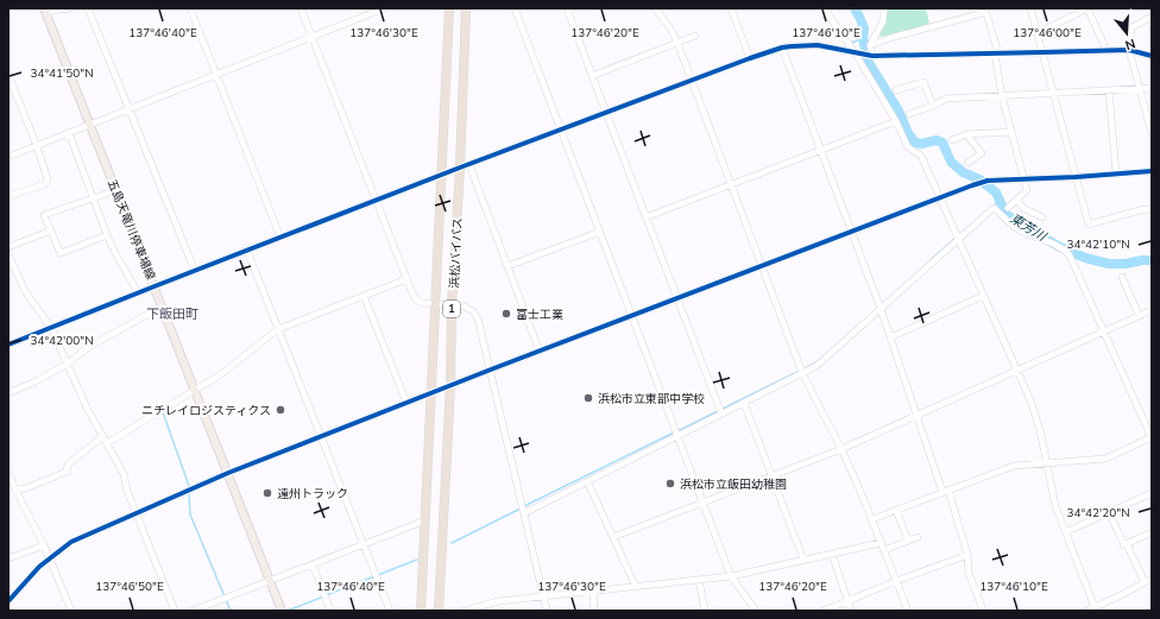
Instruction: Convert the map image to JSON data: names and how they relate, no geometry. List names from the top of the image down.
{
  "streets": {
    "highway": ["浜松バイパス", "1"],
    "main road": ["五島天竜川停車場線"]
  },
  "districts": ["下飯田町"],
  "water": ["東芳川"],
  "places": [
    "富士工業",
    "浜松市立東部中学校",
    "ニチレイロジスティクス",
    "浜松市立飯田幼稚園",
    "遠州トラック"
  ],
  "north": "bottom",
  "coordinates": [
    "137°46'40\"E",
    "137°46'30\"E",
    "137°46'20\"E",
    "137°46'10\"E",
    "137°46'00\"E",
    "34°41'50\"N",
    "34°42'10\"N",
    "34°42'00\"N",
    "34°42'20\"N",
    "137°46'50\"E"
  ]
}
